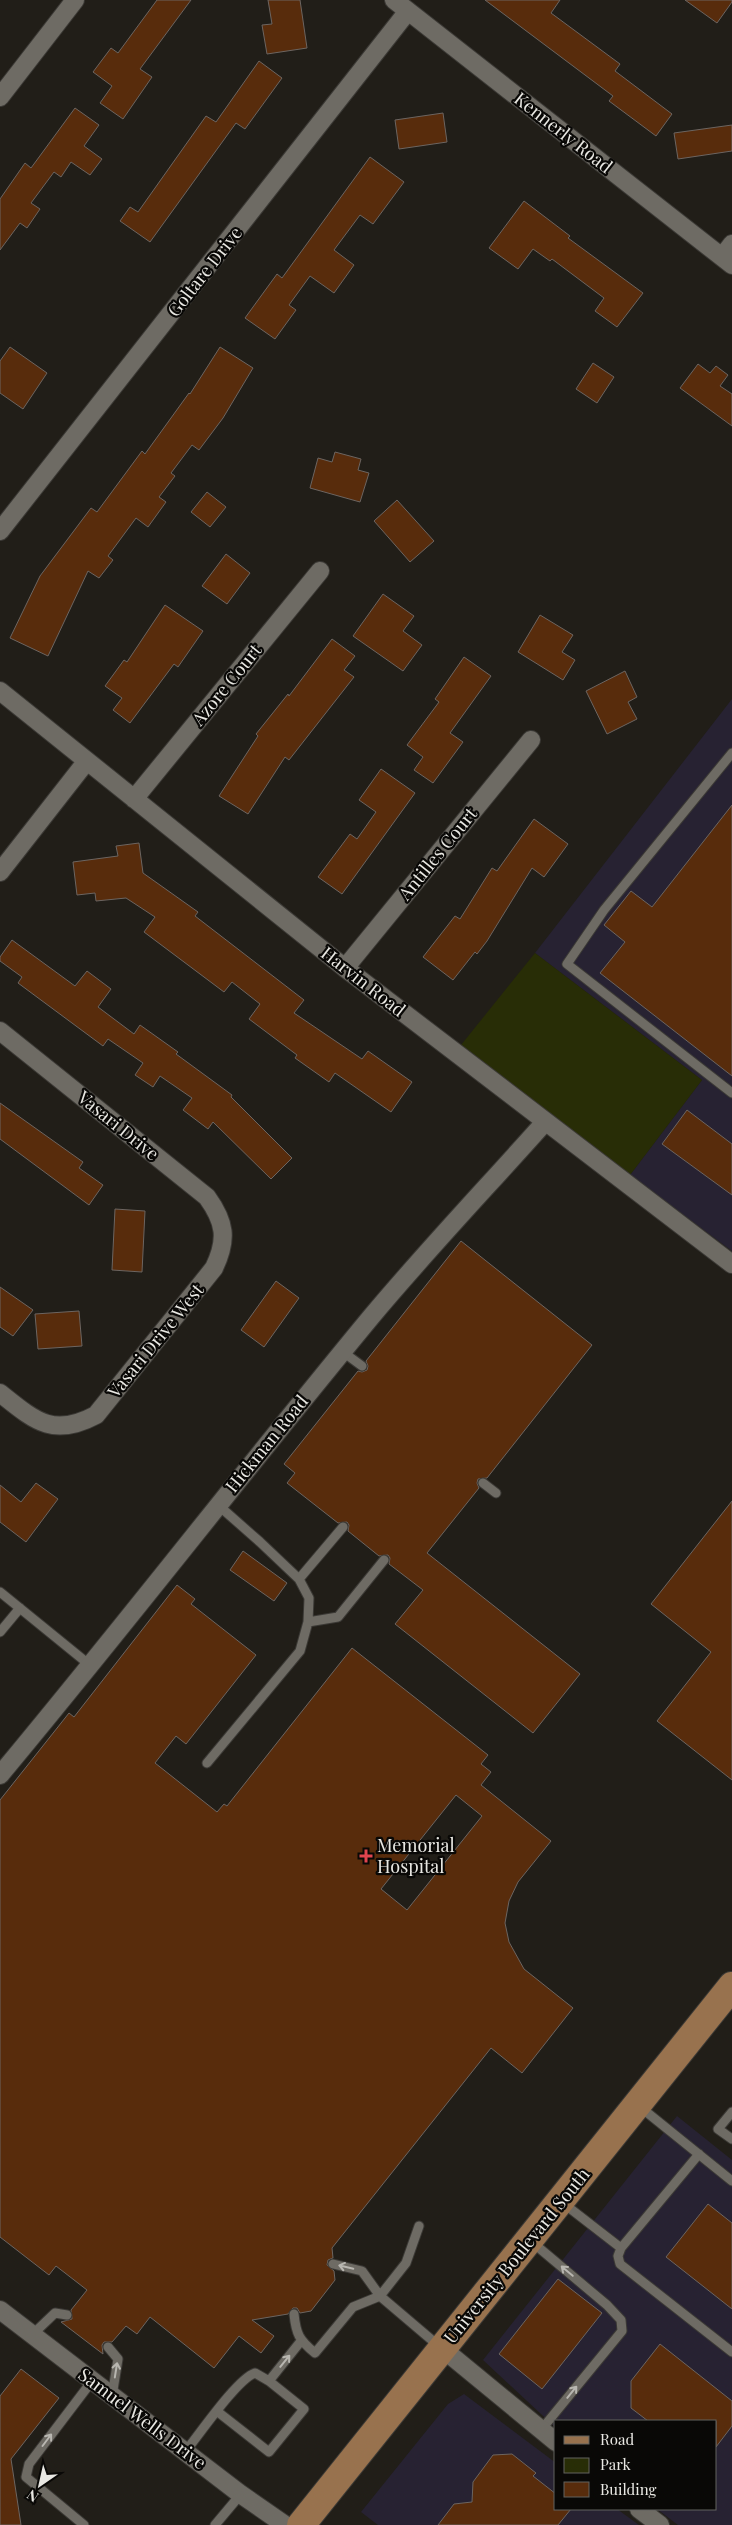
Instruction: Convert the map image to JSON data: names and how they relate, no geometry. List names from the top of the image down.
{
  "streets": {
    "main road": ["University Boulevard South"],
    "street": [
      "Kennerly Road",
      "Goltare Drive",
      "Azore Court",
      "Antilles Court",
      "Harvin Road",
      "Vasari Drive",
      "Vasari Drive West",
      "Hickman Road",
      "Samuel Wells Drive"
    ]
  },
  "crossings": [
    ["Kennerly Road", "Goltare Drive"],
    ["Azore Court", "Harvin Road"],
    ["Antilles Court", "Harvin Road"],
    ["Harvin Road", "Hickman Road"],
    ["Vasari Drive", "Vasari Drive West"]
  ],
  "places": {
    "health": ["Memorial Hospital"]
  },
  "legend": ["Road", "Park", "Building"],
  "north": "bottom left"
}
